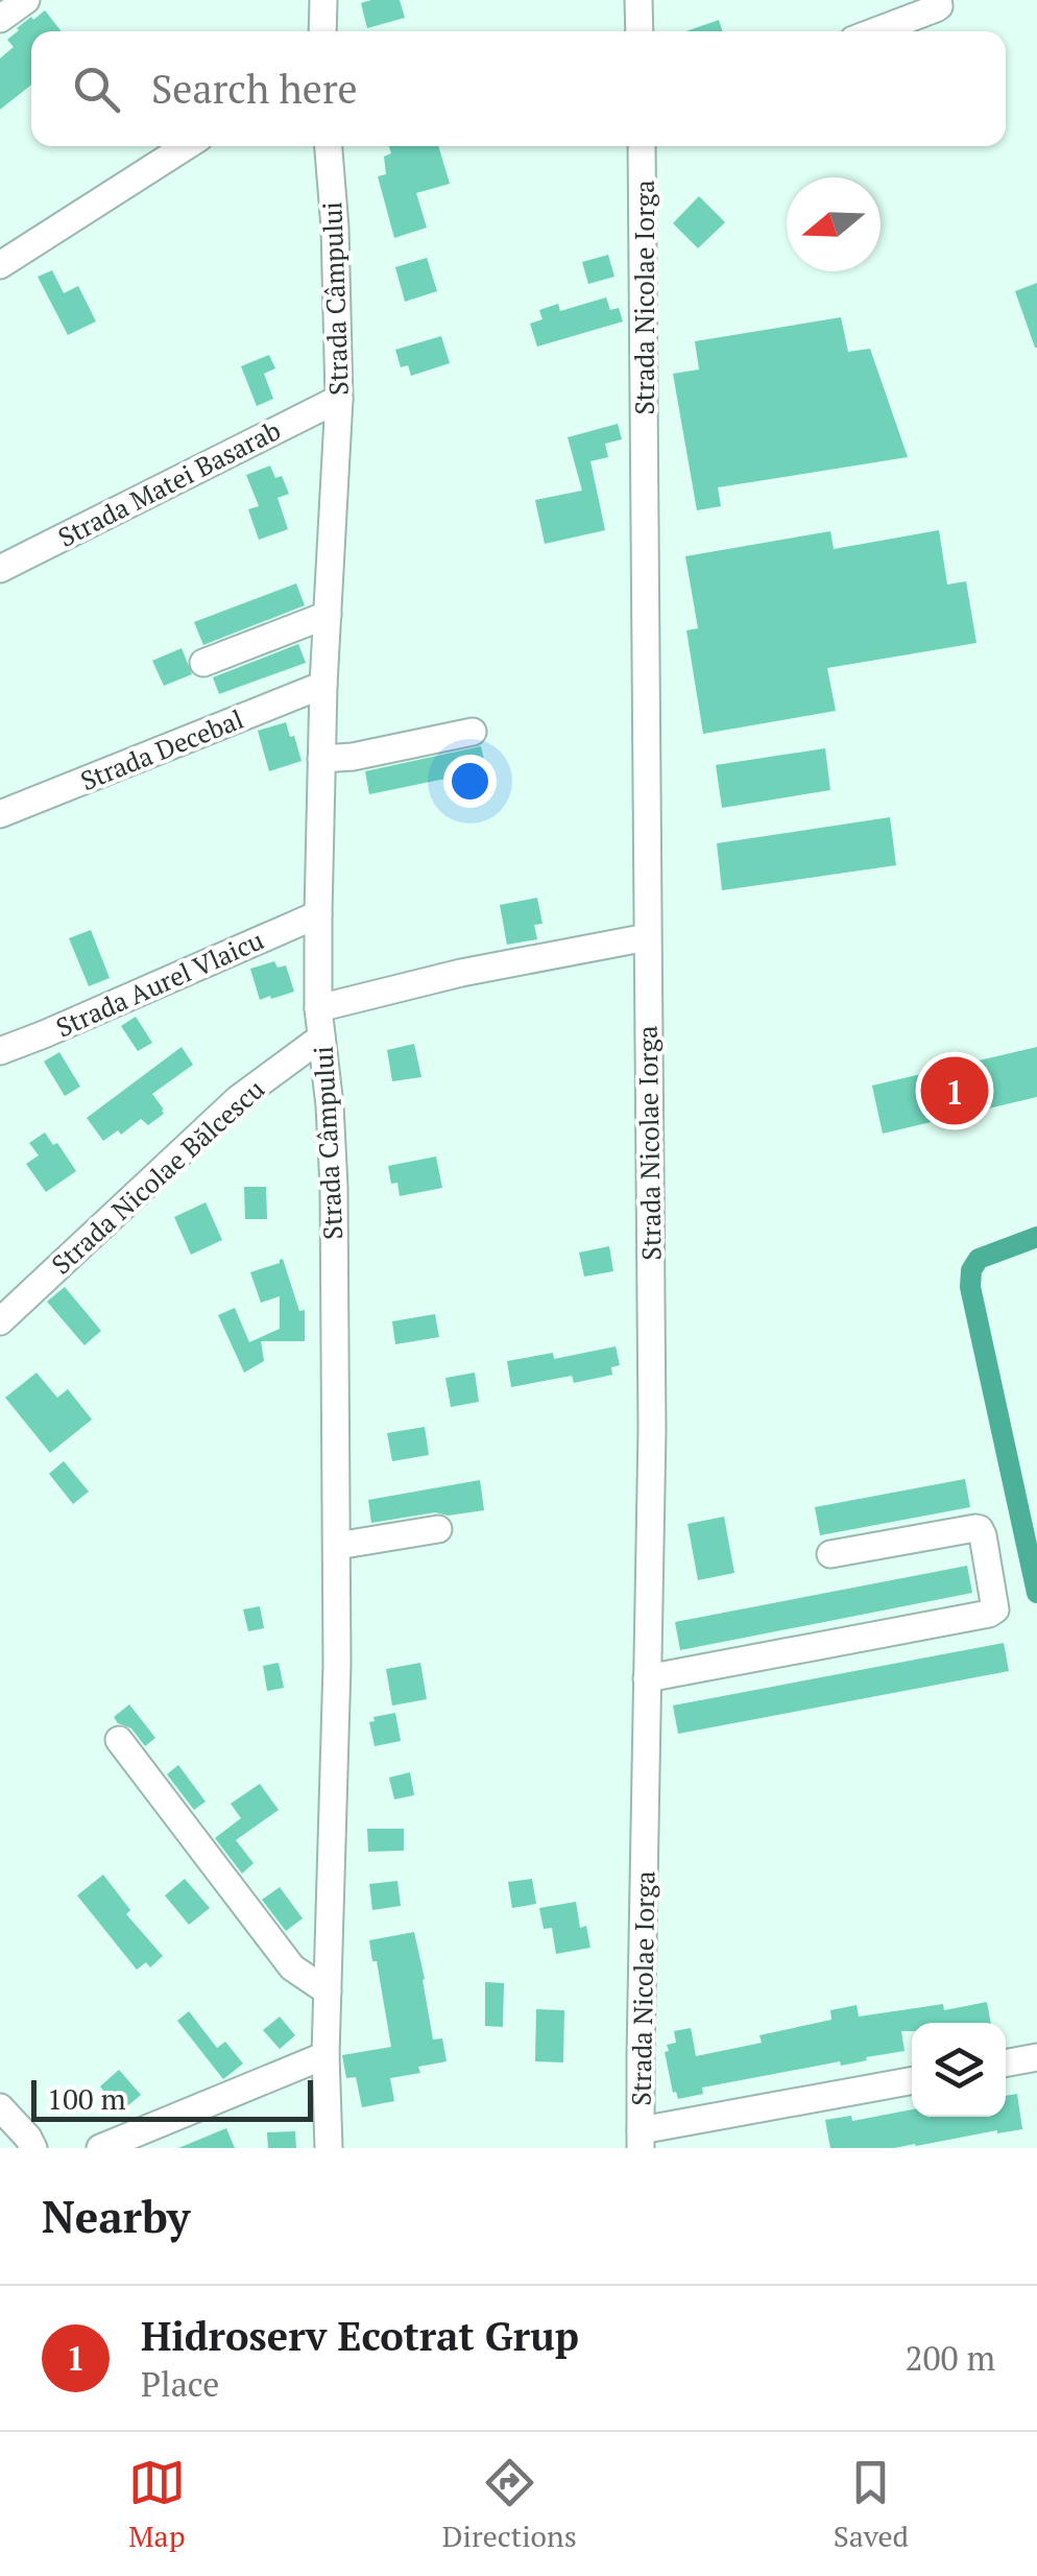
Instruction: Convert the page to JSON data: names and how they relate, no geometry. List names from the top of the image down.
{
  "streets": {
    "street": [
      "Strada Nicolae Iorga",
      "Strada Câmpului",
      "Strada Matei Basarab",
      "Strada Decebal",
      "Strada Aurel Vlaicu",
      "Strada Nicolae Bălcescu"
    ]
  },
  "crossings": [
    ["Strada Câmpului", "Strada Matei Basarab"],
    ["Strada Câmpului", "Strada Decebal"],
    ["Strada Câmpului", "Strada Aurel Vlaicu"],
    ["Strada Câmpului", "Strada Nicolae Bălcescu"]
  ],
  "scale_bar": "100 m",
  "north": "left",
  "page": {
    "search": "Search here",
    "pins": "1",
    "scale": "100 m",
    "heading": "Nearby",
    "list": [
      {
        "mark": "1",
        "name": "Hidroserv Ecotrat Grup",
        "note": "Place",
        "value": "200 m"
      }
    ],
    "nav": ["Map", "Directions", "Saved"]
  }
}
